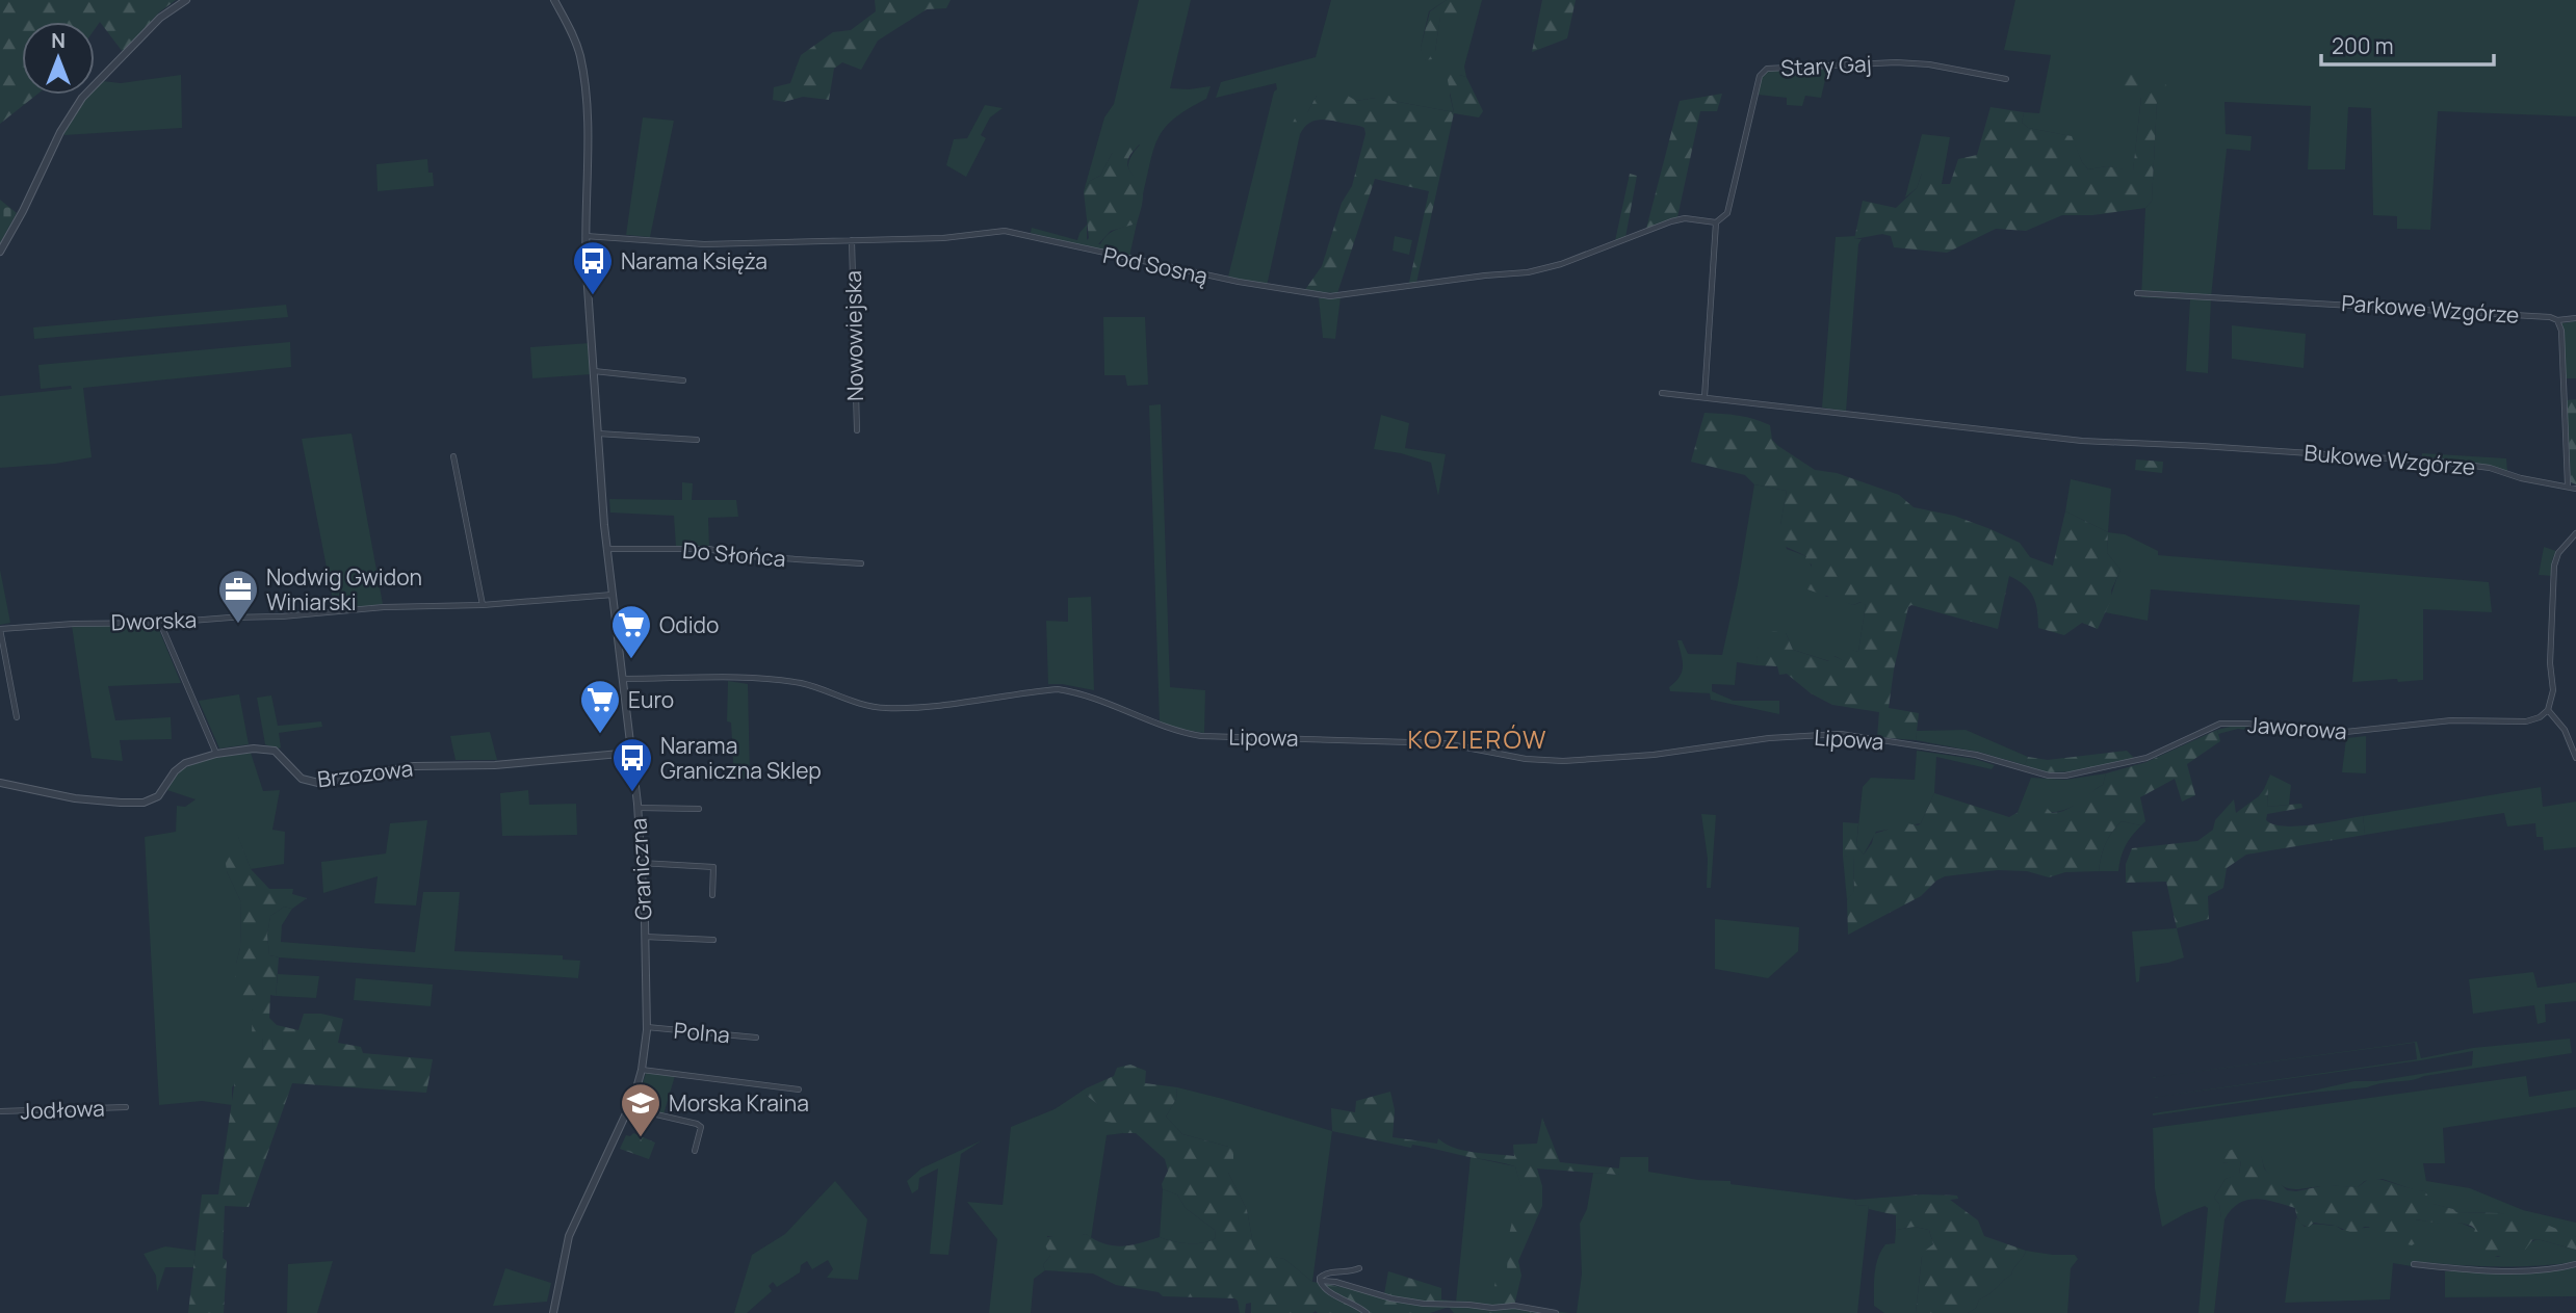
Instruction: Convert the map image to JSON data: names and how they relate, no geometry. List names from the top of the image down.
{
  "streets": {
    "street": [
      "Stary Gaj",
      "Pod Sosną",
      "Parkowe Wzgórze",
      "Nowowiejska",
      "Bukowe Wzgórze",
      "Do Słońca",
      "Dworska",
      "Jaworowa",
      "Lipowa",
      "Brzozowa",
      "Graniczna",
      "Polna",
      "Jodłowa"
    ]
  },
  "crossings": [
    ["Stary Gaj", "Pod Sosną"],
    ["Pod Sosną", "Nowowiejska"],
    ["Pod Sosną", "Graniczna"],
    ["Do Słońca", "Graniczna"],
    ["Dworska", "Graniczna"],
    ["Jaworowa", "Lipowa"],
    ["Lipowa", "Graniczna"],
    ["Brzozowa", "Graniczna"],
    ["Graniczna", "Polna"]
  ],
  "districts": ["KOZIERÓW"],
  "places": {
    "bus stop": ["Narama Księża", "Narama Graniczna Sklep"],
    "office": ["Nodwig Gwidon Winiarski"],
    "supermarket": ["Odido", "Euro"],
    "school or university": ["Morska Kraina"]
  },
  "scale_bar": "200 m",
  "north": "top"
}
